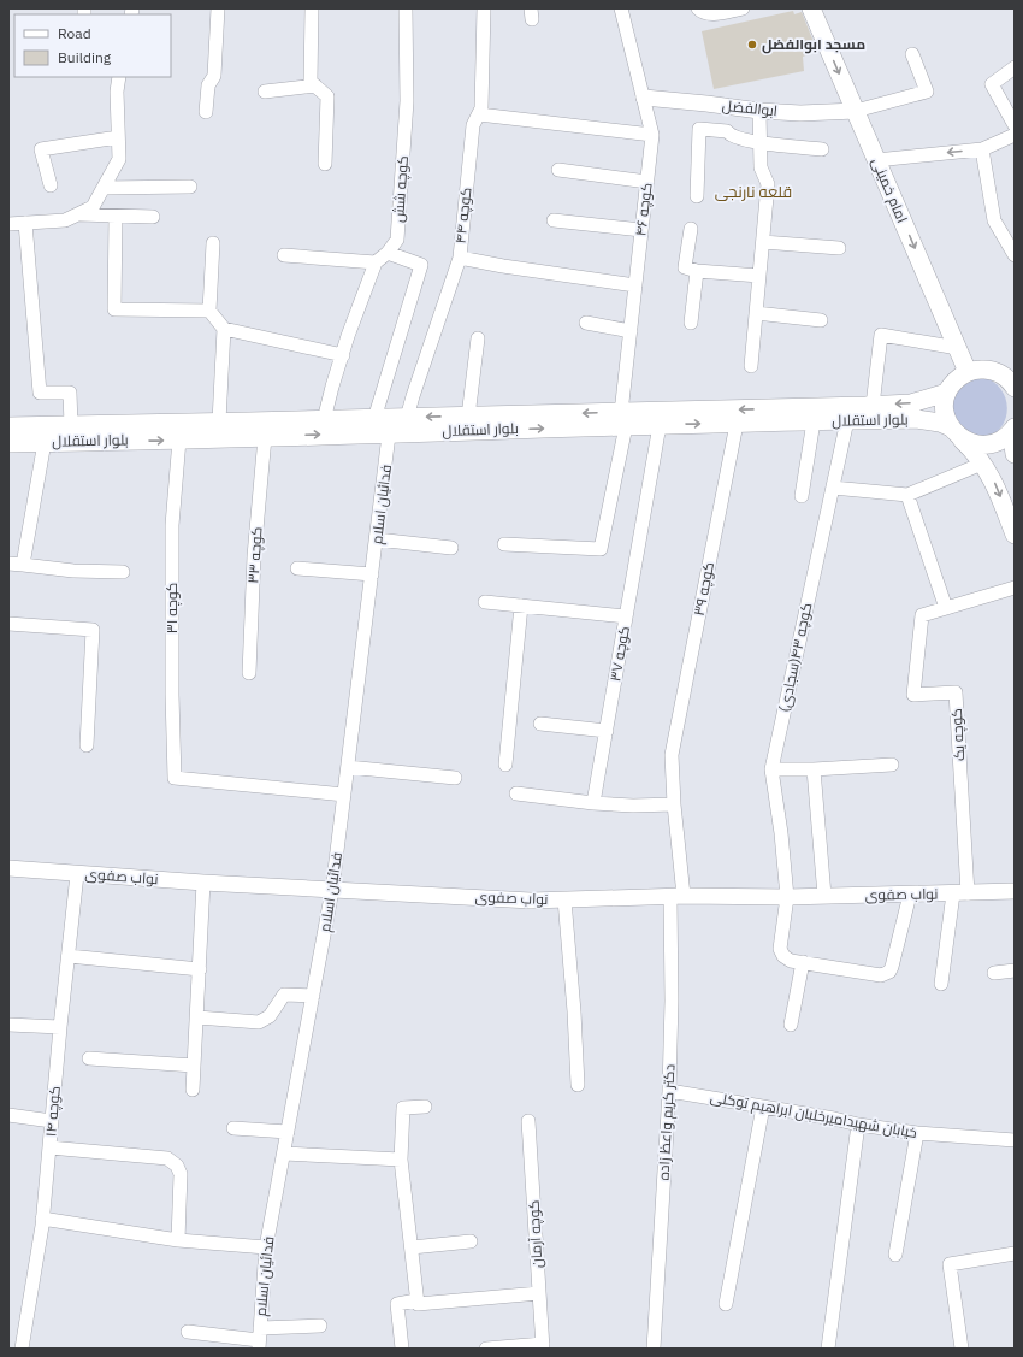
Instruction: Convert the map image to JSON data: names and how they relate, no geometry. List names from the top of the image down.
{
  "streets": {
    "main road": ["امام خمینی", "بلوار استقلال"],
    "street": [
      "ابوالفضل",
      "کوچه شش",
      "کوچه ۴۶",
      "کوچه ۴۴",
      "فدائیان اسلام",
      "کوچه ۳۳",
      "کوچه ۳۹",
      "کوچه ۳۱",
      "کوچه ۳۷",
      "کوچه ۴۳(سجادی)",
      "کوچه یک",
      "نواب صفوی",
      "کوچه ۱۴",
      "خیابان شهیدامیرخلبان ابراهیم توکلی",
      "دکتر کریم واعظ زاده",
      "کوچه آرمان"
    ]
  },
  "crossings": [
    ["ابوالفضل", "امام خمینی"],
    ["ابوالفضل", "کوچه ۴۶"],
    ["کوچه ۴۶", "بلوار استقلال"],
    ["کوچه ۴۴", "بلوار استقلال"],
    ["کوچه ۴۴", "فدائیان اسلام"],
    ["بلوار استقلال", "فدائیان اسلام"],
    ["بلوار استقلال", "کوچه ۳۳"],
    ["بلوار استقلال", "کوچه ۳۹"],
    ["بلوار استقلال", "کوچه ۳۱"],
    ["بلوار استقلال", "کوچه ۳۷"],
    ["بلوار استقلال", "کوچه ۴۳(سجادی)"],
    ["فدائیان اسلام", "کوچه ۳۱"],
    ["فدائیان اسلام", "نواب صفوی"],
    ["کوچه ۳۹", "دکتر کریم واعظ زاده"],
    ["کوچه ۴۳(سجادی)", "نواب صفوی"],
    ["کوچه یک", "نواب صفوی"],
    ["نواب صفوی", "کوچه ۱۴"],
    ["نواب صفوی", "دکتر کریم واعظ زاده"],
    ["خیابان شهیدامیرخلبان ابراهیم توکلی", "دکتر کریم واعظ زاده"]
  ],
  "one_way": ["امام خمینی"],
  "districts": ["قلعه نارنجی"],
  "places": ["مسجد ابوالفضل"],
  "legend": ["Road", "Building"]
}
